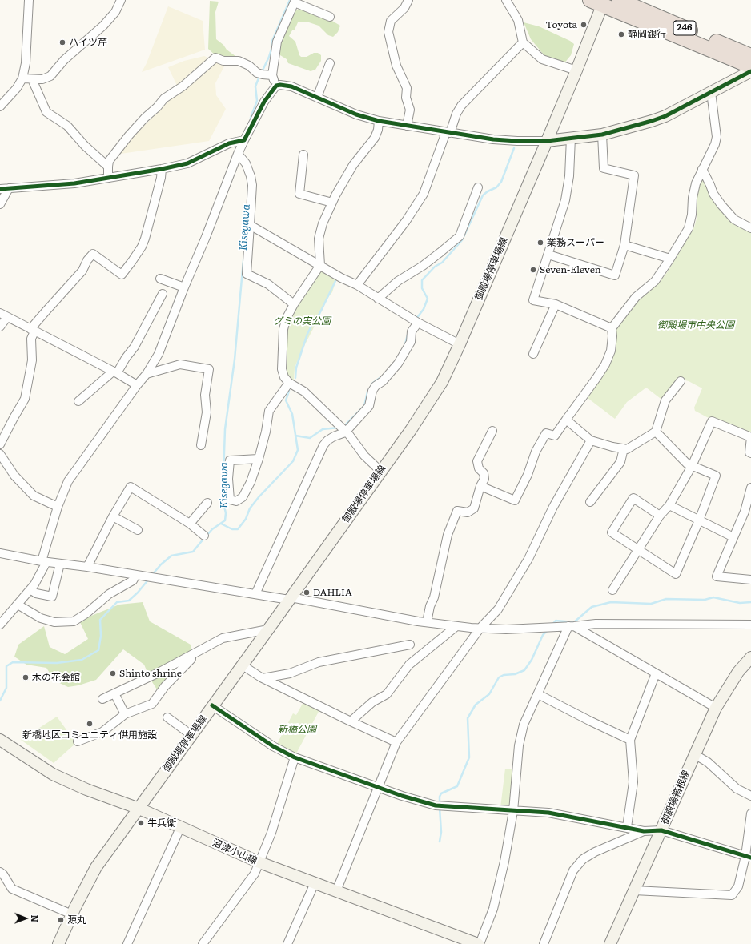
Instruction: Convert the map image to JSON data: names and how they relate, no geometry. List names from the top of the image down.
{
  "streets": {
    "highway": ["246"],
    "main road": ["御殿場停車場線", "御殿場箱根線", "沼津小山線"]
  },
  "crossings": [
    ["246", "御殿場停車場線"],
    ["御殿場停車場線", "沼津小山線"]
  ],
  "water": ["Kisegawa"],
  "parks": ["グミの実公園", "御殿場市中央公園", "新橋公園"],
  "places": [
    "Toyota",
    "静岡銀行",
    "ハイツ芹",
    "業務スーパー",
    "Seven-Eleven",
    "DAHLIA",
    "Shinto shrine",
    "木の花会館",
    "新橋地区コミュニティ供用施設",
    "牛兵衛",
    "源丸"
  ],
  "north": "right"
}
